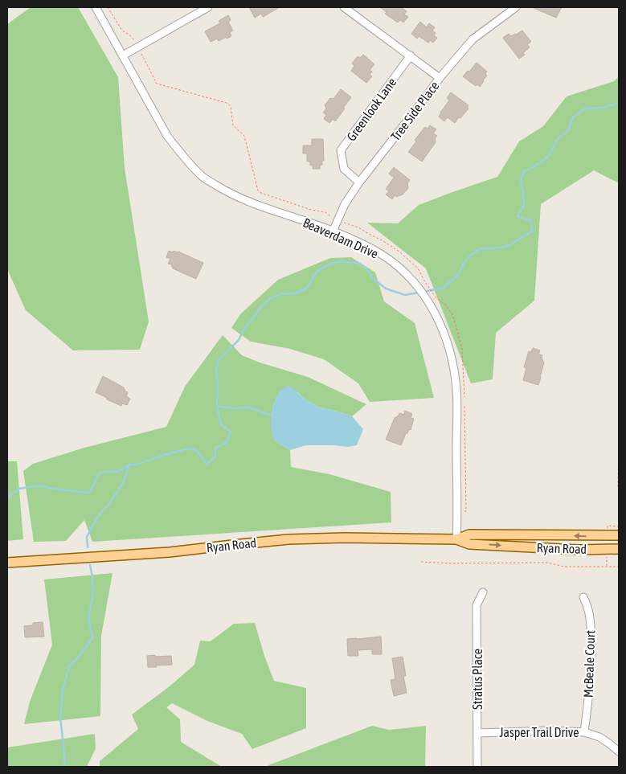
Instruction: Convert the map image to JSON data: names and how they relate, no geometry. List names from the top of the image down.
{
  "streets": {
    "main road": ["Ryan Road"],
    "street": [
      "Greenlook Lane",
      "Tree Side Place",
      "Beaverdam Drive",
      "McBeale Court",
      "Stratus Place",
      "Jasper Trail Drive"
    ]
  },
  "crossings": [
    ["Greenlook Lane", "Tree Side Place"],
    ["Tree Side Place", "Beaverdam Drive"],
    ["Beaverdam Drive", "Ryan Road"],
    ["McBeale Court", "Jasper Trail Drive"],
    ["Stratus Place", "Jasper Trail Drive"]
  ]
}
